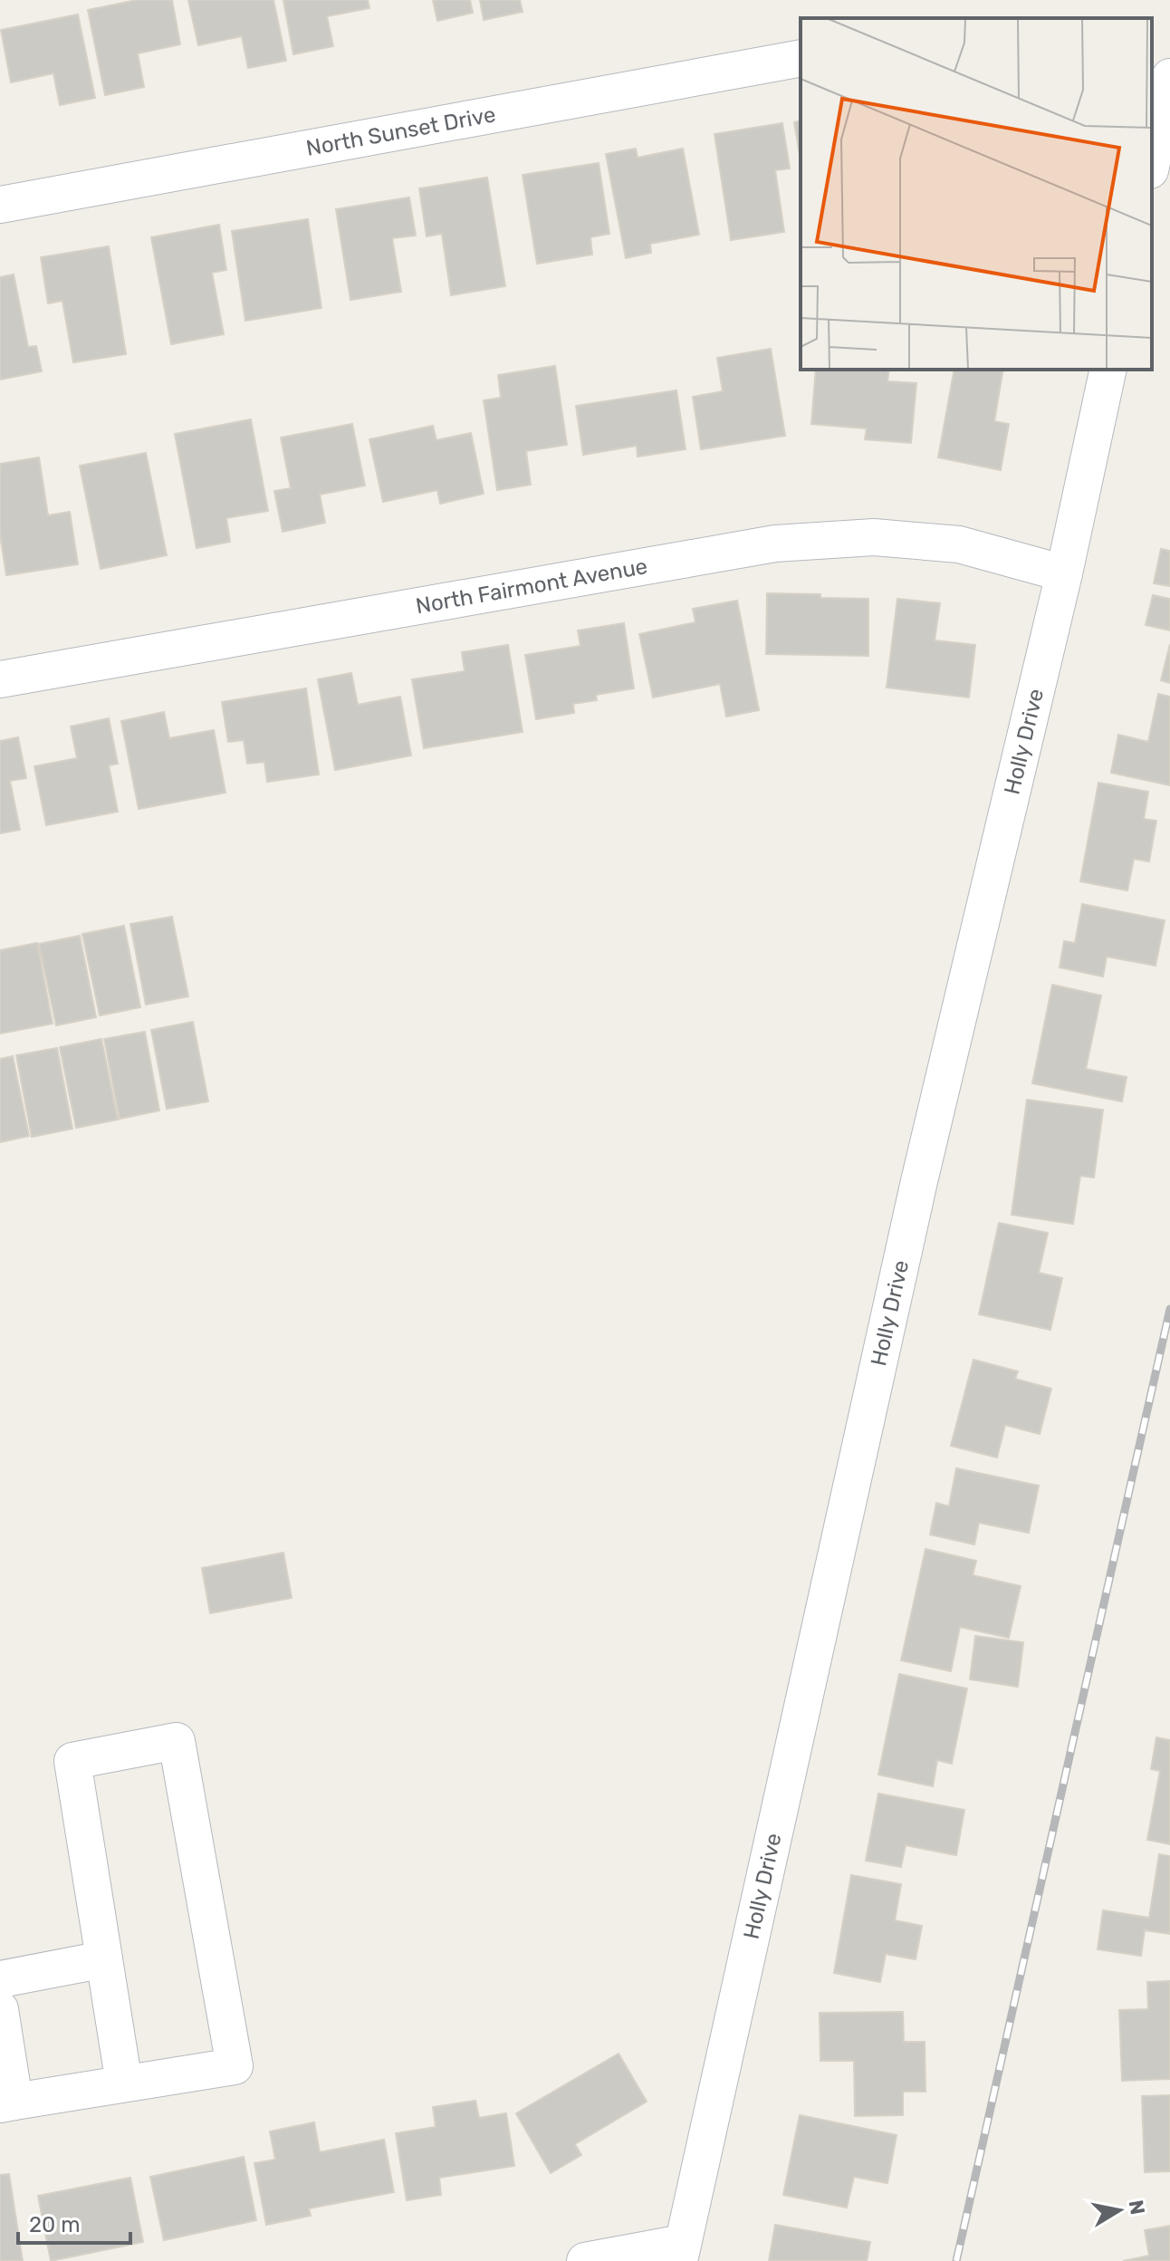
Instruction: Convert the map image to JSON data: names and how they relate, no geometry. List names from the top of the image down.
{
  "streets": {
    "street": ["North Sunset Drive", "North Fairmont Avenue", "Holly Drive"]
  },
  "crossings": [
    ["North Fairmont Avenue", "Holly Drive"]
  ],
  "scale_bar": "20 m",
  "north": "right"
}
